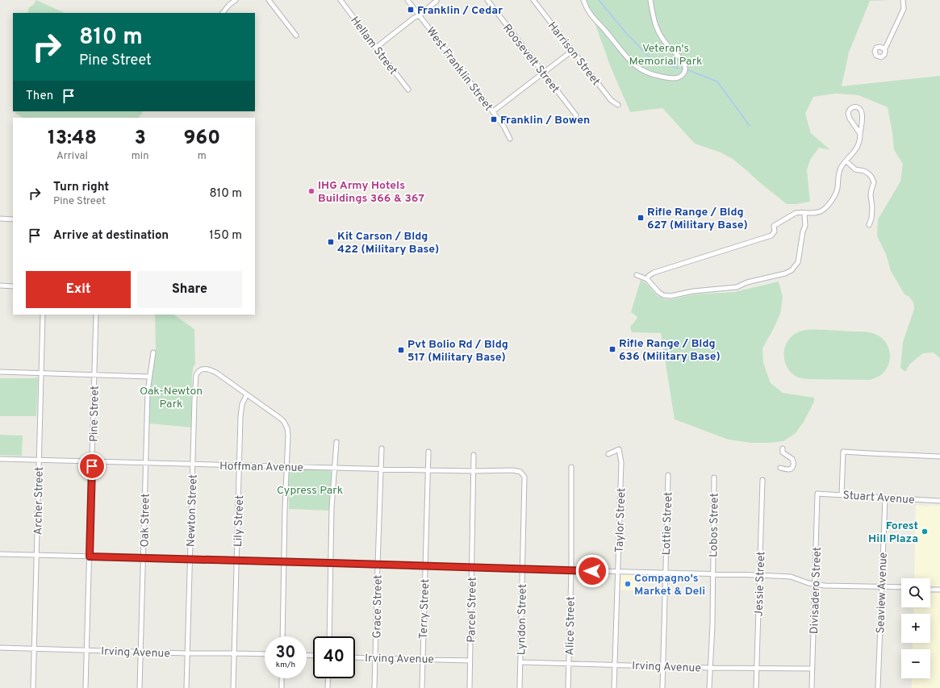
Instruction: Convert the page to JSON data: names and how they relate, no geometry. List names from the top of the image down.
{
  "streets": {
    "street": [
      "Hellam Street",
      "Harrison Street",
      "Roosevelt Street",
      "West Franklin Street",
      "Pine Street",
      "Hoffman Avenue",
      "Stuart Avenue",
      "Archer Street",
      "Newton Street",
      "Oak Street",
      "Taylor Street",
      "Lily Street",
      "Lottie Street",
      "Lobos Street",
      "Jessie Street",
      "Divisadero Street",
      "Seaview Avenue",
      "Grace Street",
      "Terry Street",
      "Parcel Street",
      "Lyndon Street",
      "Alice Street",
      "Irving Avenue"
    ]
  },
  "crossings": [
    ["Pine Street", "Hoffman Avenue"],
    ["Pine Street", "Irving Avenue"],
    ["Hoffman Avenue", "Archer Street"],
    ["Hoffman Avenue", "Newton Street"],
    ["Hoffman Avenue", "Oak Street"],
    ["Hoffman Avenue", "Lily Street"],
    ["Hoffman Avenue", "Grace Street"],
    ["Hoffman Avenue", "Terry Street"],
    ["Hoffman Avenue", "Parcel Street"],
    ["Hoffman Avenue", "Lyndon Street"],
    ["Stuart Avenue", "Divisadero Street"],
    ["Stuart Avenue", "Seaview Avenue"],
    ["Archer Street", "Irving Avenue"],
    ["Newton Street", "Lily Street"],
    ["Newton Street", "Irving Avenue"],
    ["Oak Street", "Irving Avenue"],
    ["Taylor Street", "Irving Avenue"],
    ["Lily Street", "Irving Avenue"],
    ["Lottie Street", "Irving Avenue"],
    ["Lobos Street", "Irving Avenue"],
    ["Jessie Street", "Irving Avenue"],
    ["Divisadero Street", "Irving Avenue"],
    ["Grace Street", "Irving Avenue"],
    ["Terry Street", "Irving Avenue"],
    ["Parcel Street", "Irving Avenue"],
    ["Lyndon Street", "Irving Avenue"],
    ["Alice Street", "Irving Avenue"]
  ],
  "parks": ["Veteran's Memorial Park", "Oak-Newton Park", "Cypress Park"],
  "places": {
    "transit": [
      "Franklin / Cedar",
      "Franklin / Bowen",
      "Rifle Range / Bldg 627 (Military Base)",
      "Kit Carson / Bldg 422 (Military Base)",
      "Rifle Range / Bldg 636 (Military Base)",
      "Pvt Bolio Rd / Bldg 517 (Military Base)"
    ],
    "other": ["IHG Army Hotels Buildings 366 & 367", "Forest Hill Plaza", "Compagno's Market & Deli"]
  },
  "page": {
    "turn": ["810 m", "Pine Street"],
    "then": "Then",
    "eta": [
      "13:48",
      "Arrival",
      "3",
      "min",
      "960",
      "m"
    ],
    "list": [
      {
        "name": "Turn right",
        "note": "Pine Street",
        "value": "810 m"
      },
      {
        "name": "Arrive at destination",
        "value": "150 m"
      }
    ],
    "buttons": ["Exit", "Share"],
    "map_buttons": ["+", "−"],
    "speed": "30 km/h",
    "limit": "40"
  }
}
